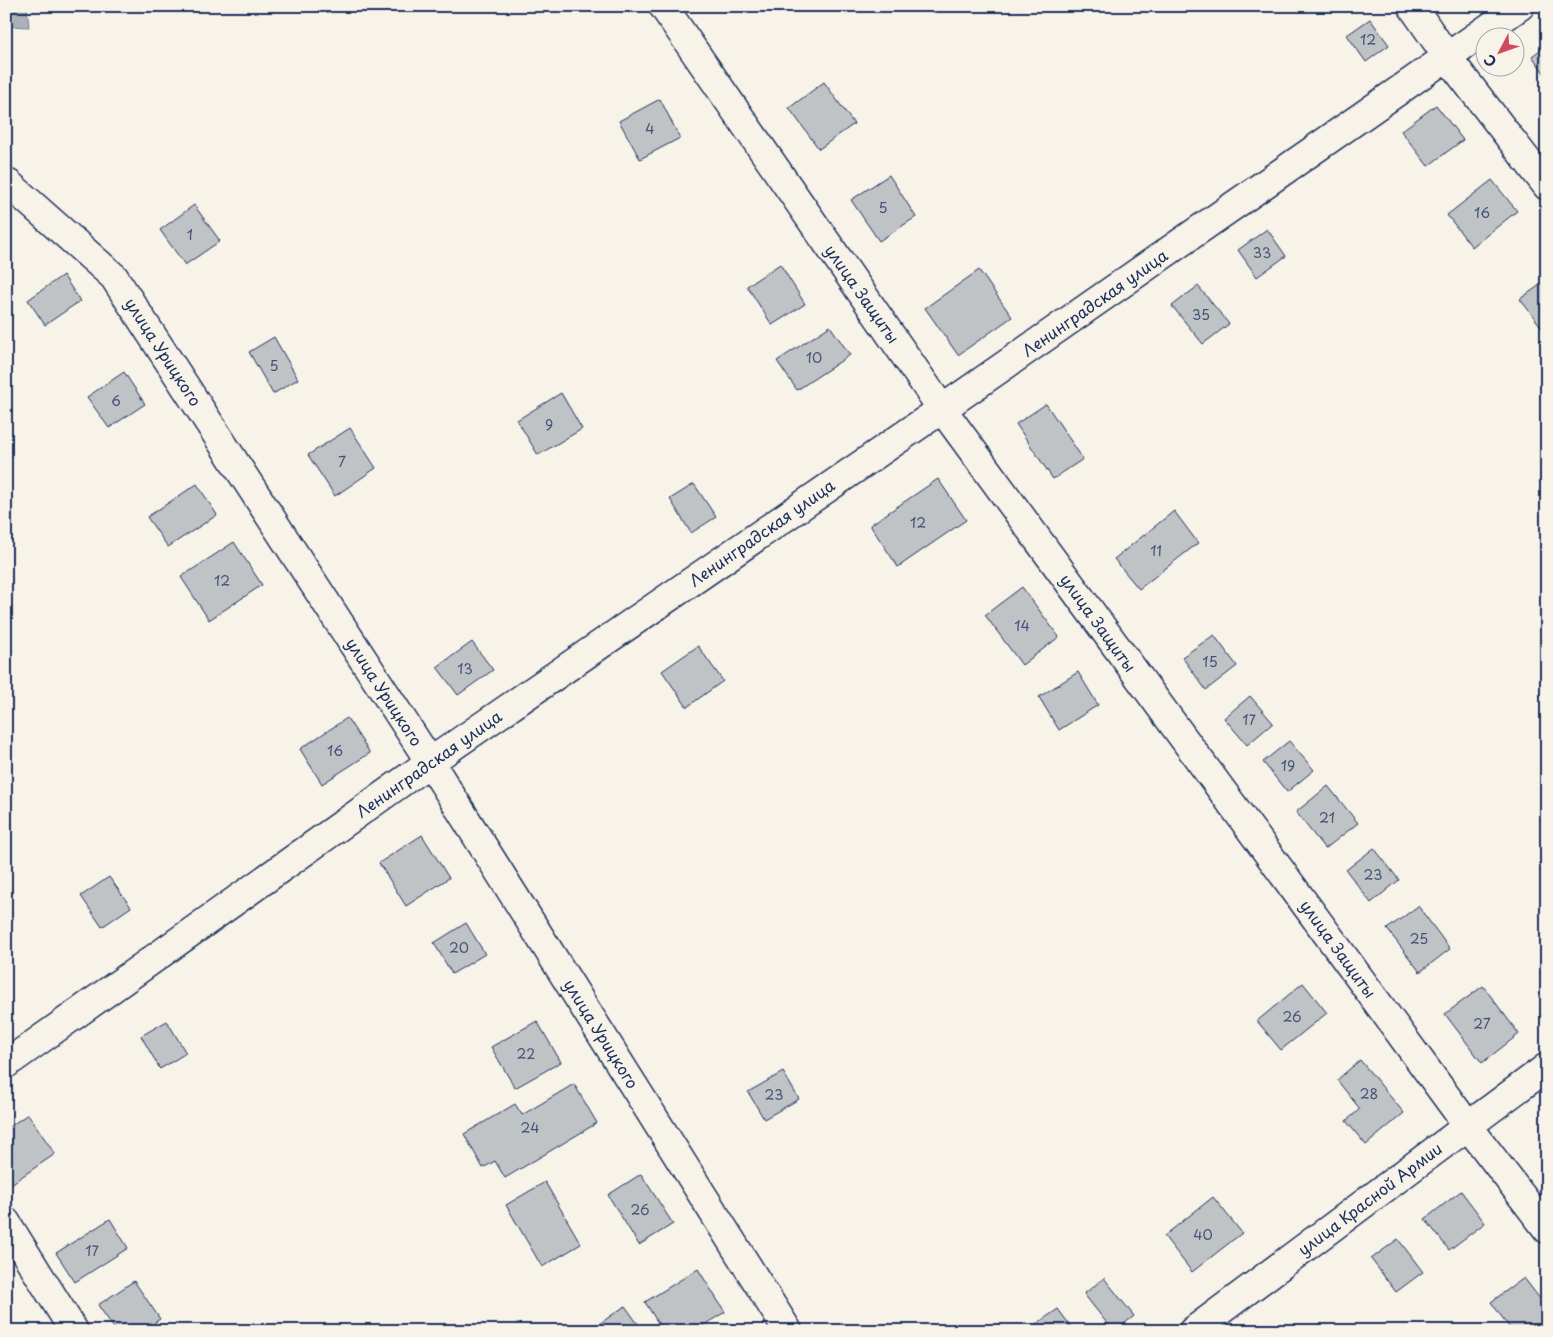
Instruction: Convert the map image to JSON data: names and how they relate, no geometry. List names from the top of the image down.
{
  "streets": {
    "street": [
      "улица Защиты",
      "Ленинградская улица",
      "улица Урицкого",
      "улица Красной Армии"
    ]
  },
  "crossings": [
    ["улица Защиты", "Ленинградская улица"],
    ["улица Защиты", "улица Красной Армии"],
    ["Ленинградская улица", "улица Урицкого"]
  ],
  "house_numbers": [
    "12",
    "4",
    "5",
    "16",
    "1",
    "33",
    "35",
    "10",
    "5",
    "6",
    "9",
    "7",
    "12",
    "11",
    "12",
    "14",
    "15",
    "13",
    "17",
    "16",
    "19",
    "21",
    "23",
    "25",
    "20",
    "26",
    "27",
    "22",
    "28",
    "23",
    "24",
    "26",
    "40",
    "17"
  ],
  "north": "bottom left"
}
